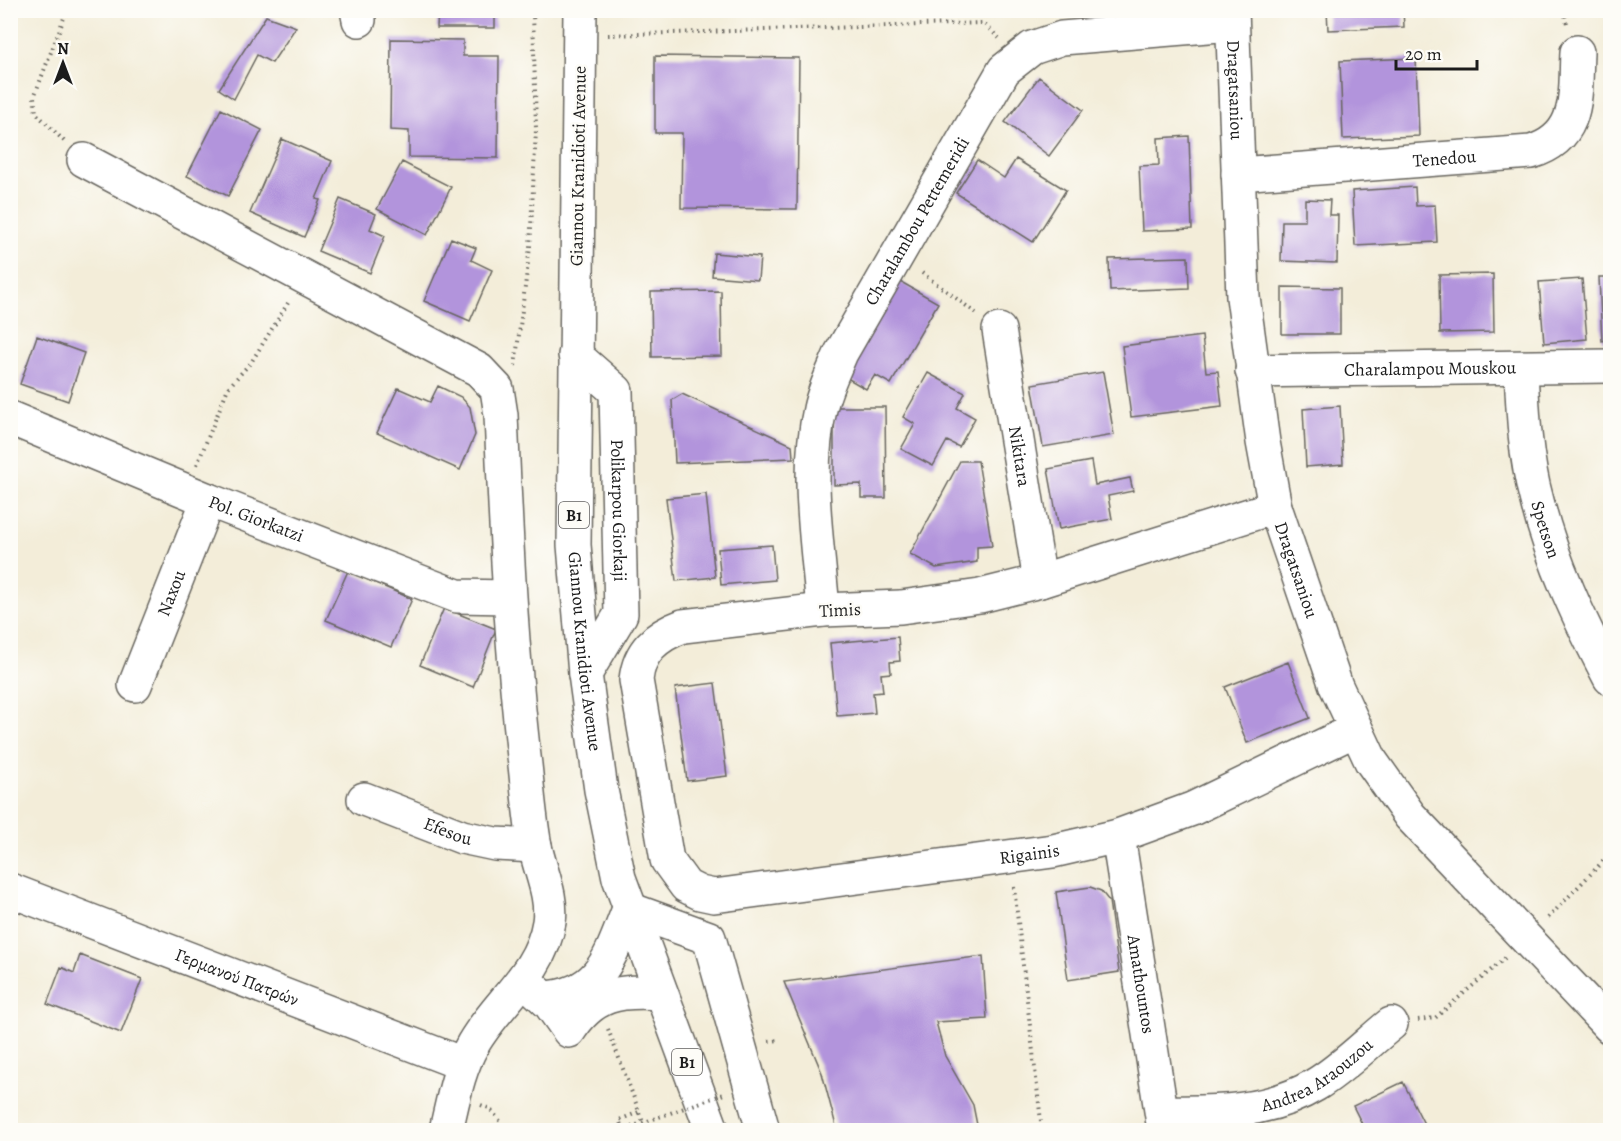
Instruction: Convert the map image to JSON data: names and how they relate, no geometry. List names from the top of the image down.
{
  "streets": {
    "street": [
      "Dragatsaniou",
      "Tenedou",
      "Giannou Kranidioti Avenue",
      "Charalambou Pettemeridi",
      "Charalampou Mouskou",
      "Nikitara",
      "Polikarpou Giorkaji",
      "B1",
      "Pol. Giorkatzi",
      "Spetson",
      "Naxou",
      "Timis",
      "Efesou",
      "Rigainis",
      "Γερμανού Πατρών",
      "Amathountos",
      "Andrea Araouzou"
    ]
  },
  "crossings": [
    ["Dragatsaniou", "Tenedou"],
    ["Dragatsaniou", "Charalambou Pettemeridi"],
    ["Dragatsaniou", "Charalampou Mouskou"],
    ["Dragatsaniou", "Timis"],
    ["Dragatsaniou", "Rigainis"],
    ["Giannou Kranidioti Avenue", "Polikarpou Giorkaji"],
    ["Charalambou Pettemeridi", "Timis"],
    ["Charalampou Mouskou", "Spetson"],
    ["Nikitara", "Timis"],
    ["Pol. Giorkatzi", "Naxou"],
    ["Timis", "Rigainis"],
    ["Rigainis", "Amathountos"],
    ["Amathountos", "Andrea Araouzou"]
  ],
  "scale_bar": "20 m",
  "north": "top"
}
